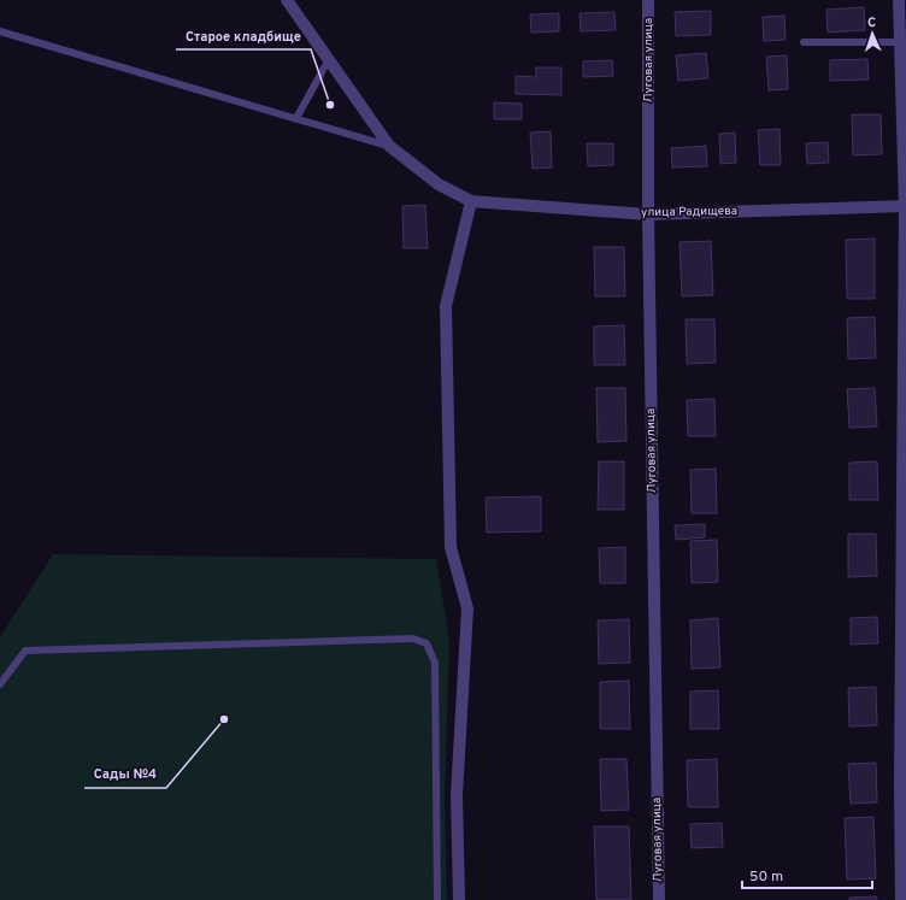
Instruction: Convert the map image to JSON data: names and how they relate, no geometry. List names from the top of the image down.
{
  "streets": {
    "street": ["Луговая улица", "улица Радищева"]
  },
  "crossings": [
    ["Луговая улица", "улица Радищева"]
  ],
  "places": ["Старое кладбище", "Сады №4"],
  "scale_bar": "50 m",
  "north": "top"
}
